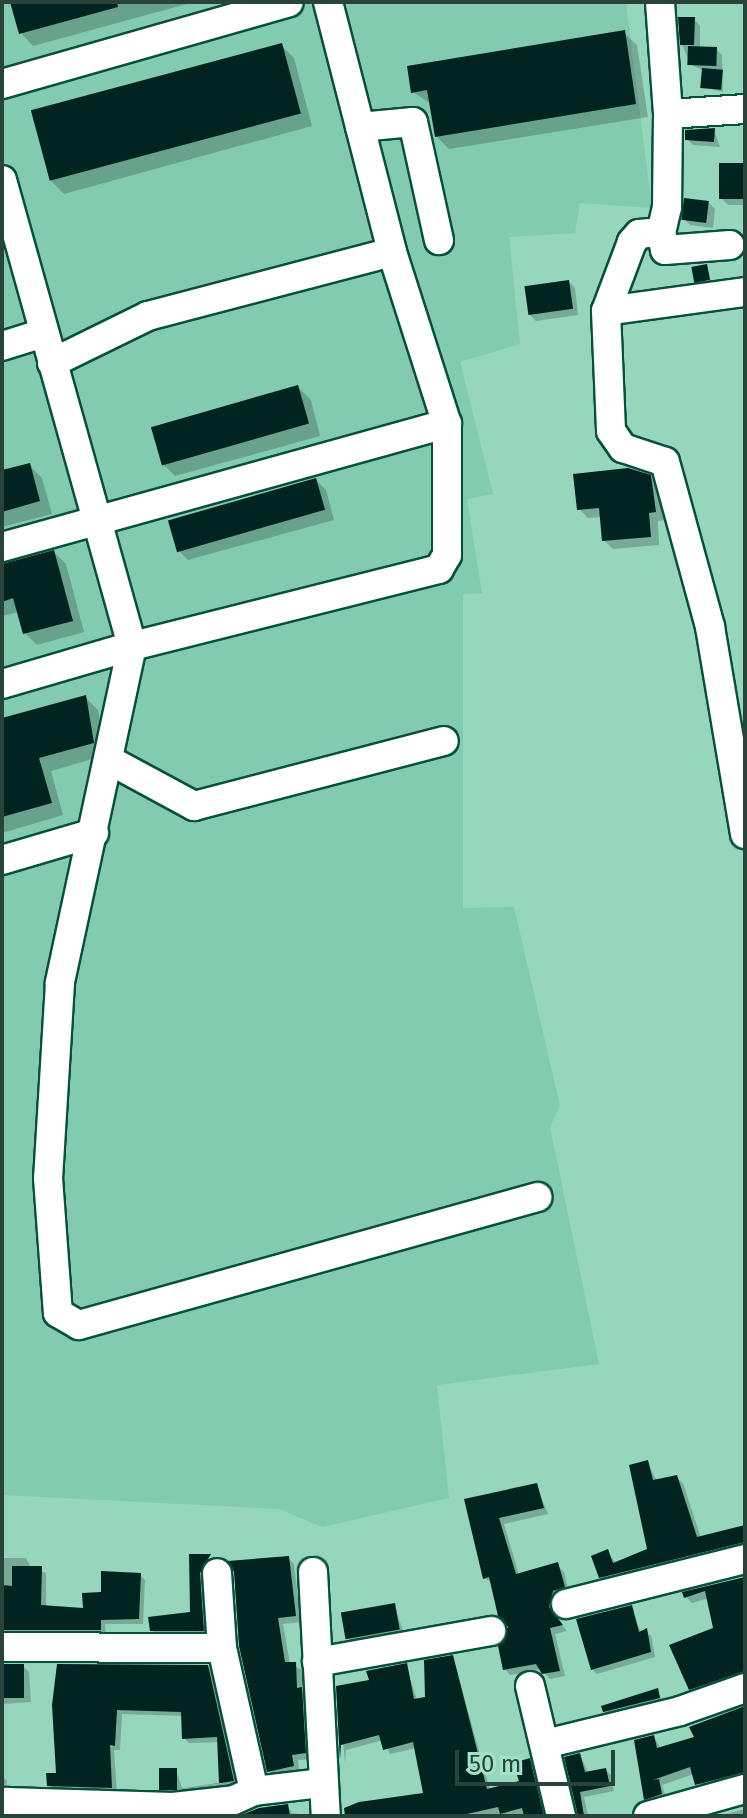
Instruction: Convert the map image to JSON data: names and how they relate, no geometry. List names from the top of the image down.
{
  "scale_bar": "50 m"
}
